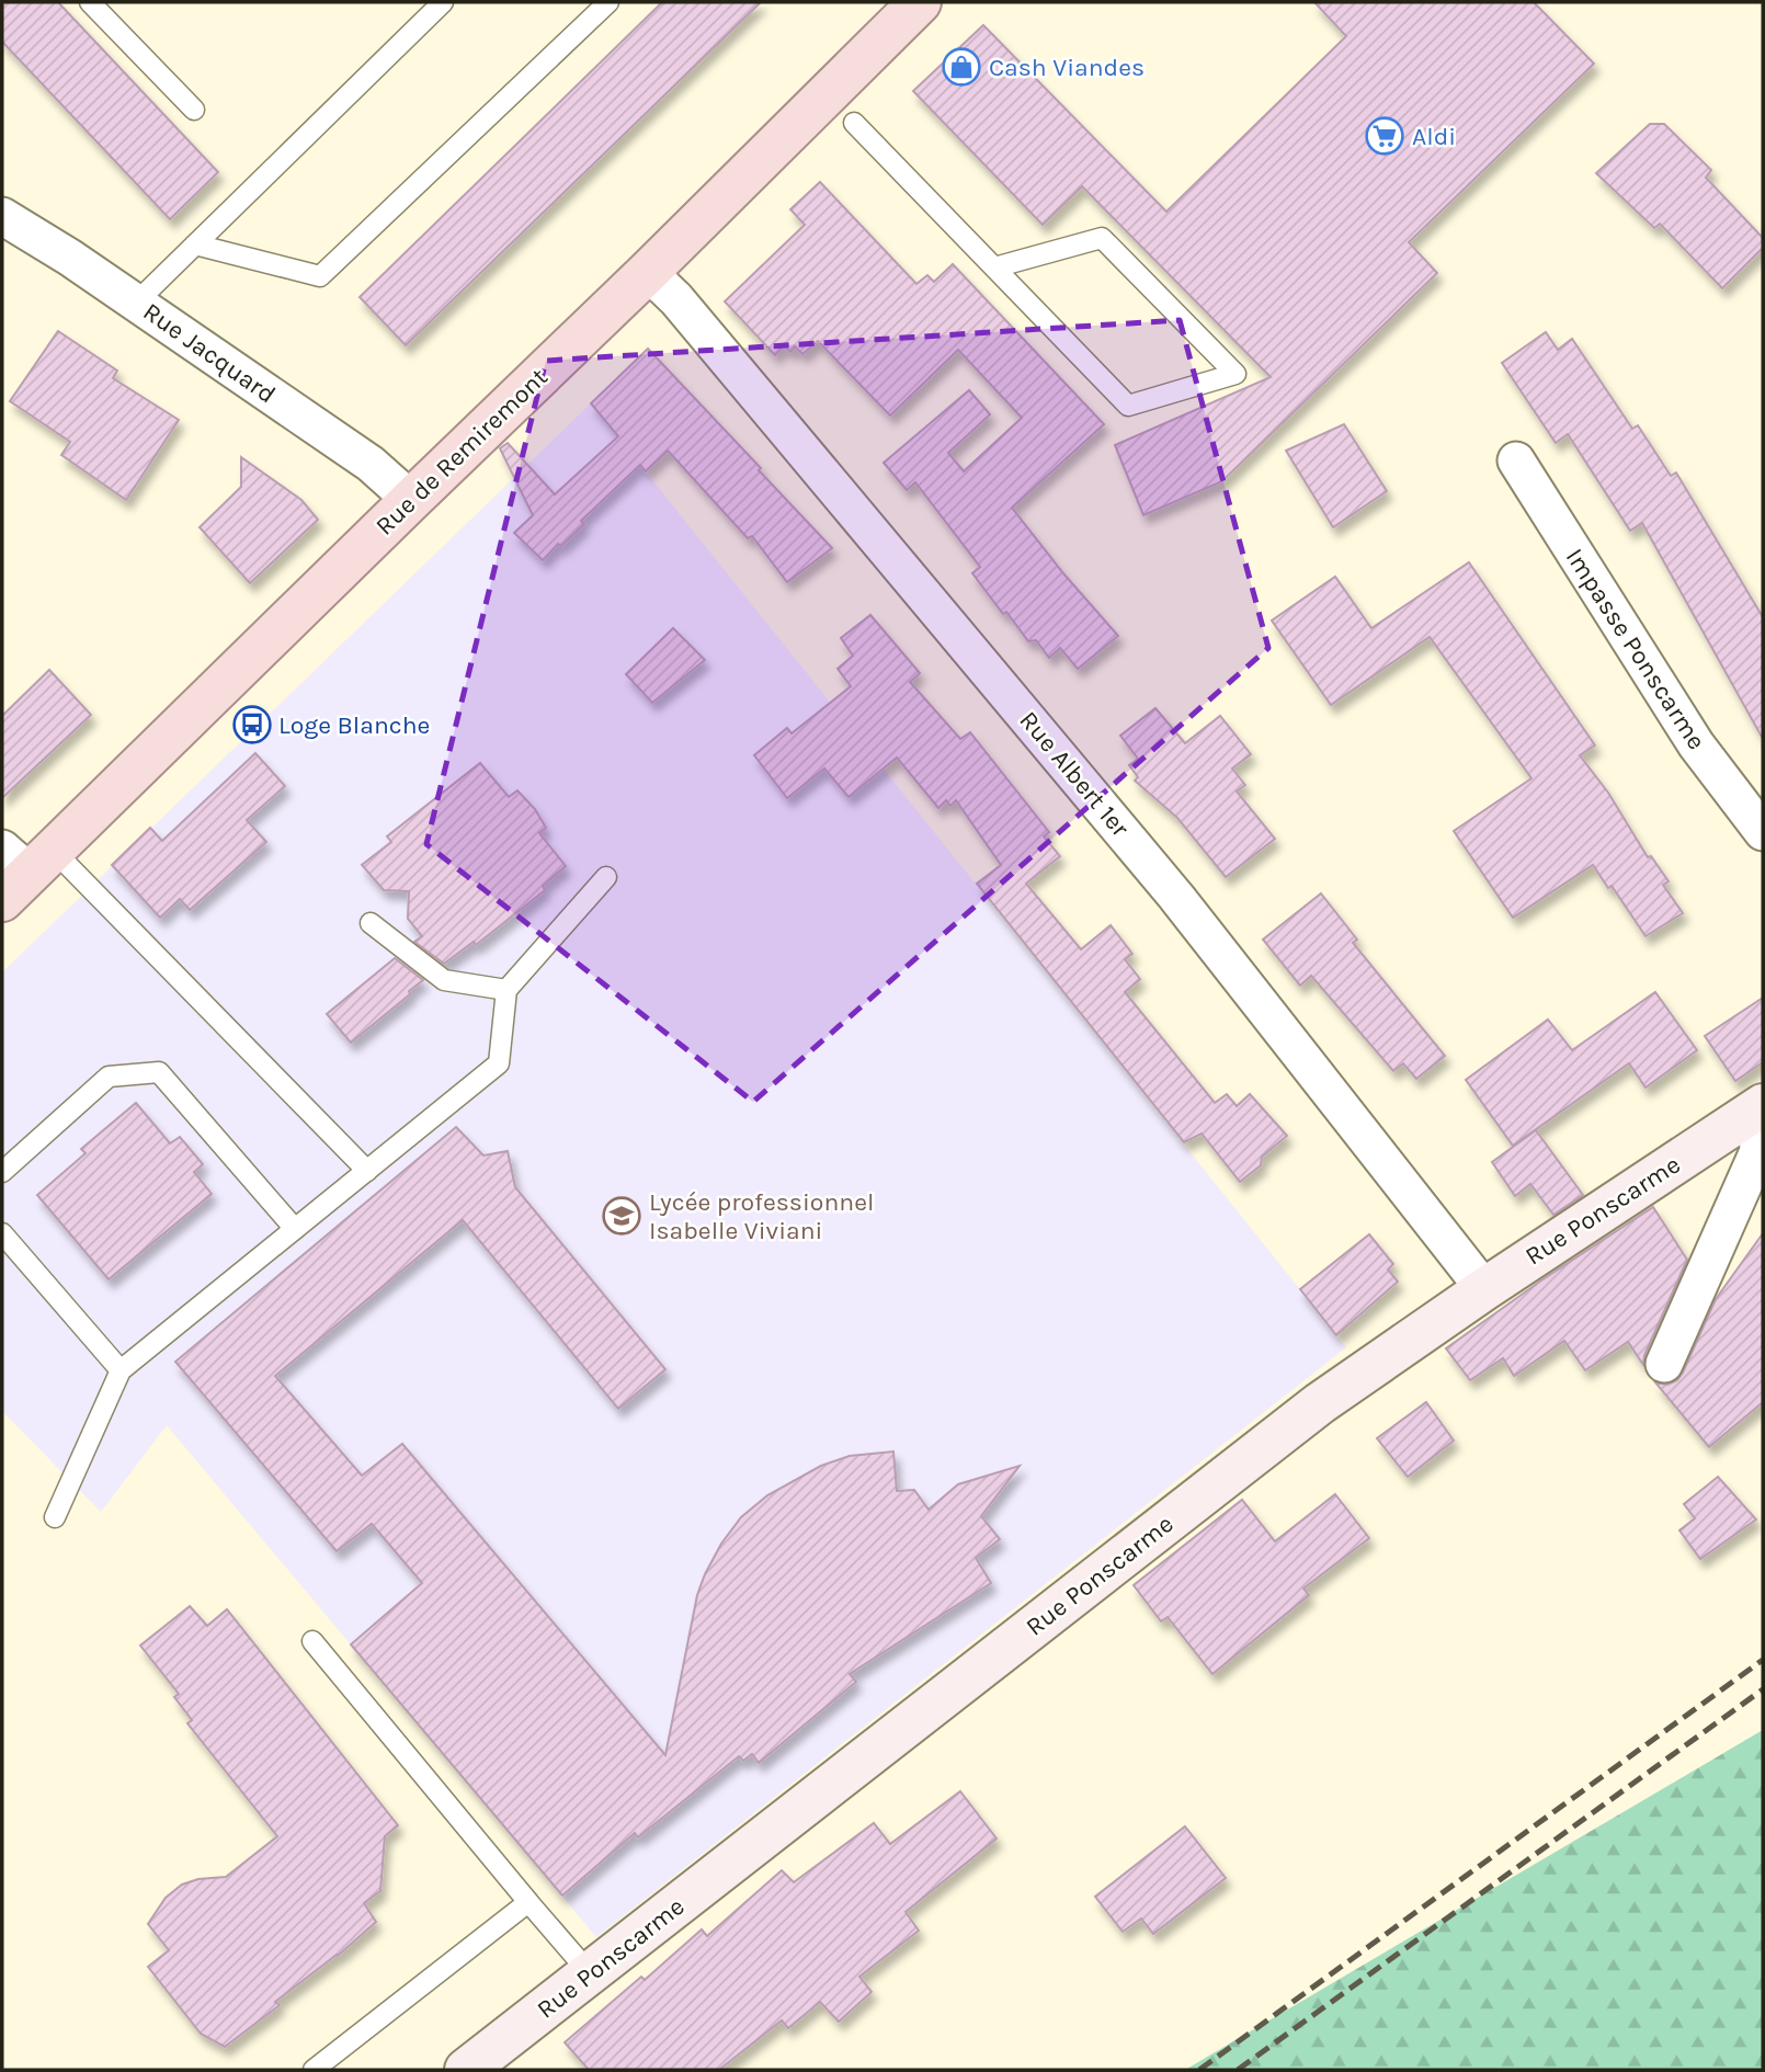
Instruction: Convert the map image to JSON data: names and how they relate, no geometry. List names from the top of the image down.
{
  "streets": {
    "main road": ["Rue de Remiremont"],
    "street": [
      "Rue Jacquard",
      "Impasse Ponscarme",
      "Rue Albert 1er",
      "Rue Ponscarme"
    ]
  },
  "crossings": [
    ["Rue Jacquard", "Rue de Remiremont"],
    ["Rue de Remiremont", "Rue Albert 1er"],
    ["Rue Albert 1er", "Rue Ponscarme"]
  ],
  "places": {
    "shop": ["Cash Viandes"],
    "supermarket": ["Aldi"],
    "bus stop": ["Loge Blanche"],
    "school or university": ["Lycée professionnel Isabelle Viviani"]
  }
}
